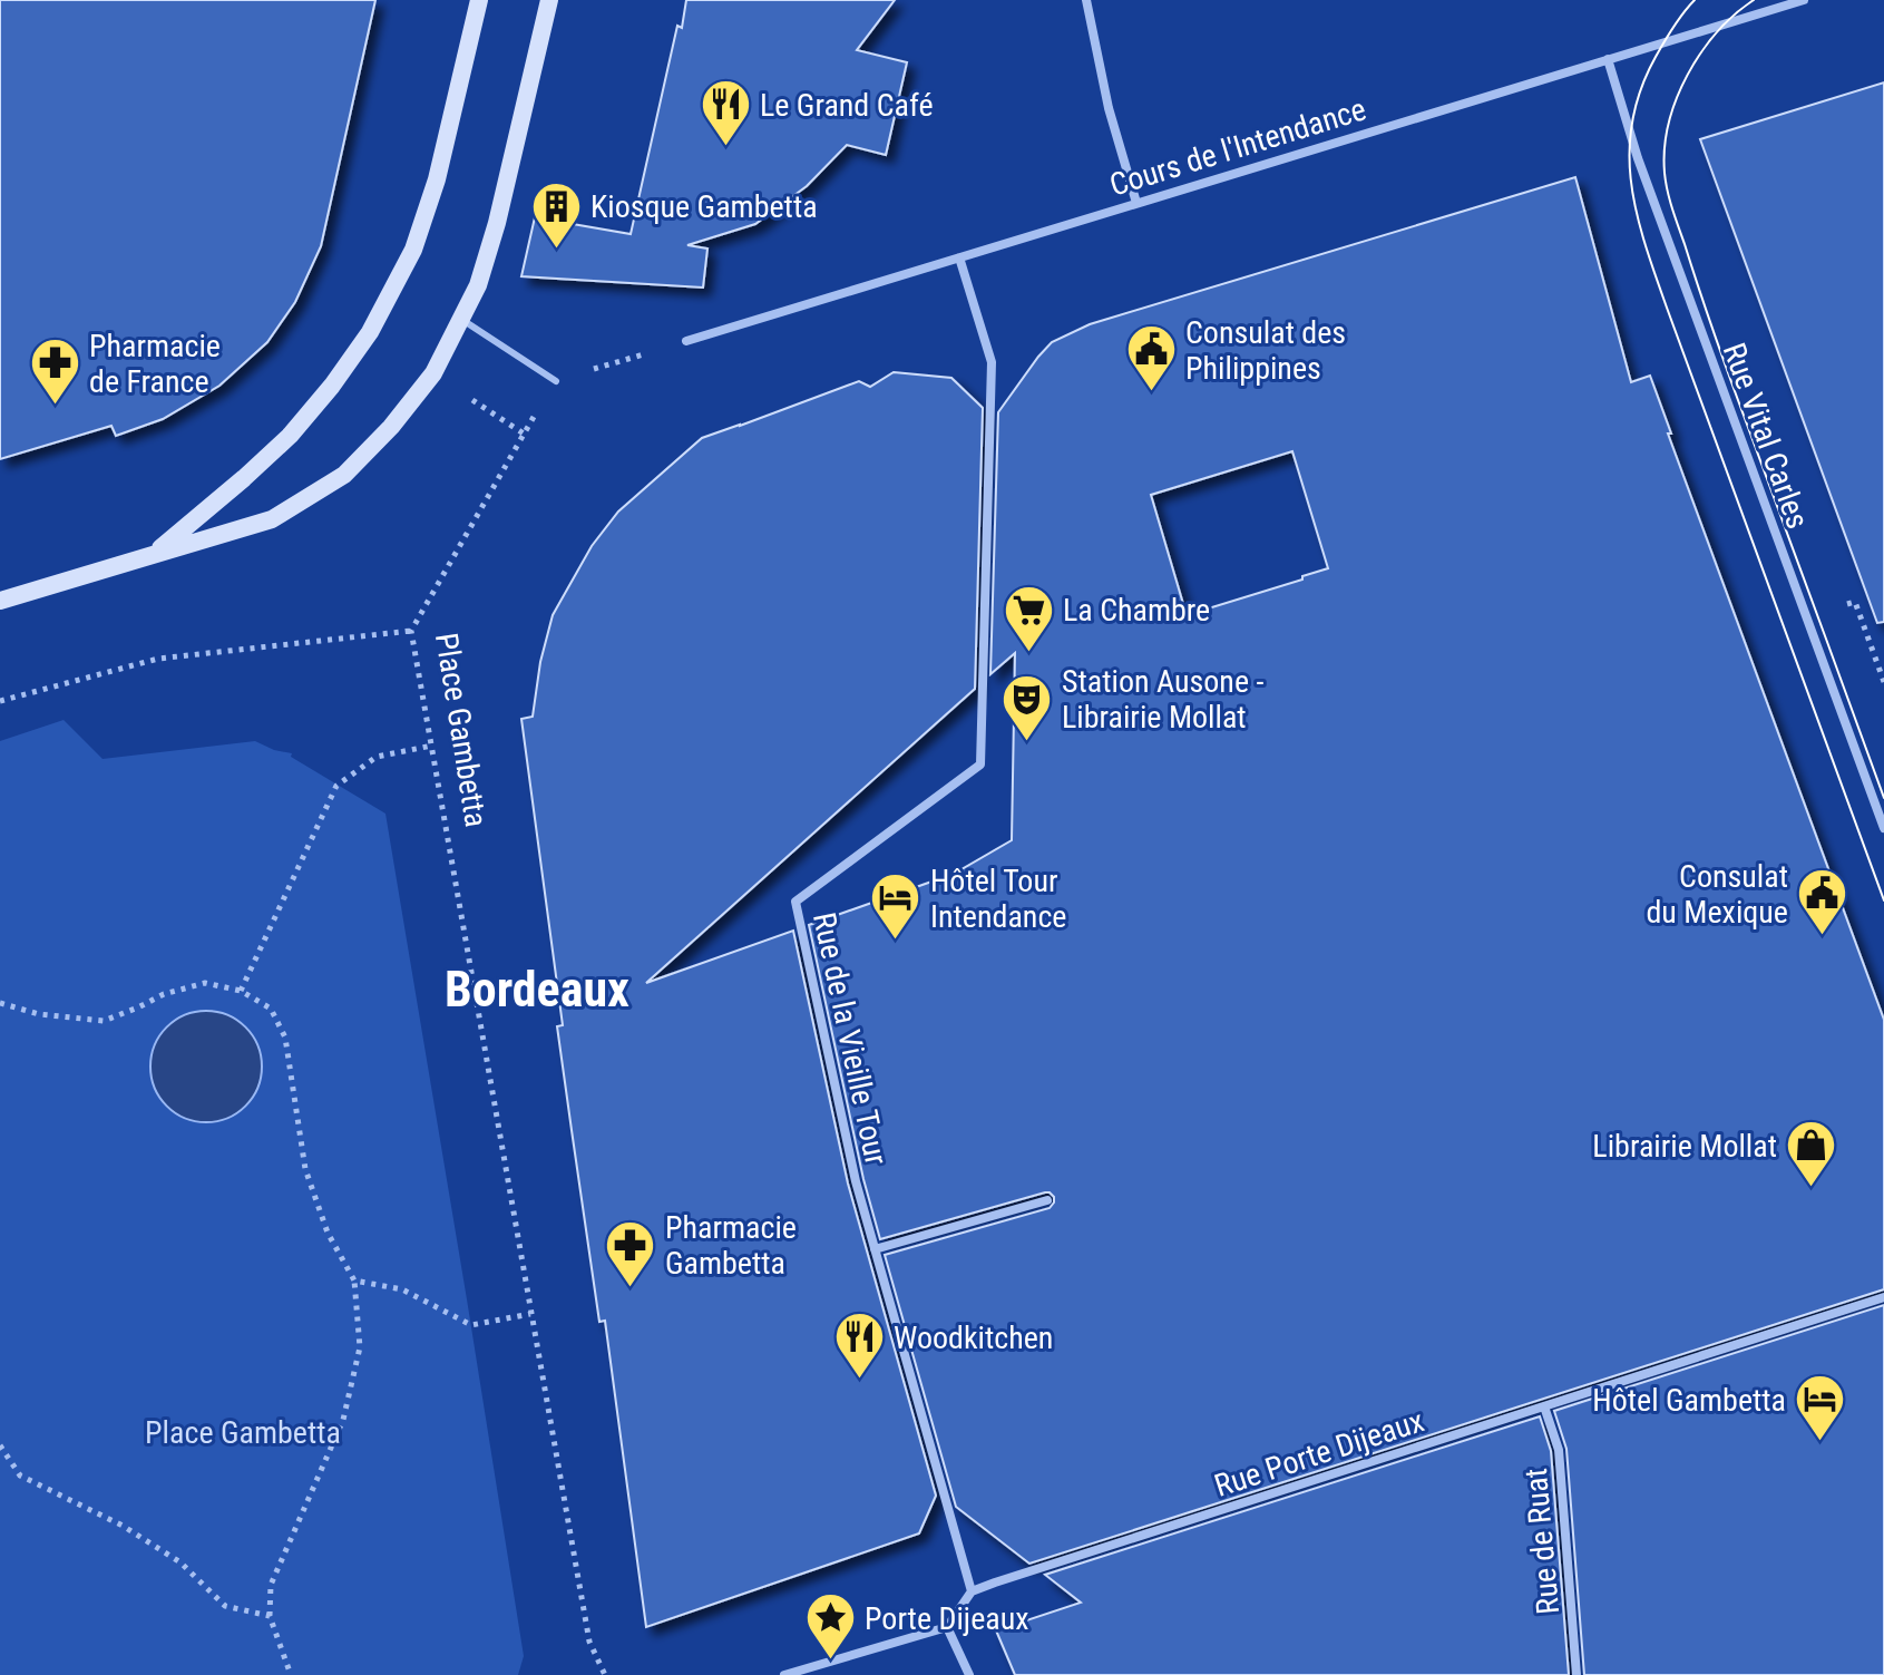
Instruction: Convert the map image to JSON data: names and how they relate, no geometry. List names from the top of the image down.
{
  "streets": {
    "street": [
      "Cours de l'Intendance",
      "Rue Vital Carles",
      "Rue de la Vieille Tour",
      "Rue Porte Dijeaux",
      "Rue de Ruat"
    ],
    "path": ["Place Gambetta"]
  },
  "crossings": [
    ["Cours de l'Intendance", "Rue Vital Carles"],
    ["Cours de l'Intendance", "Rue de la Vieille Tour"],
    ["Rue de la Vieille Tour", "Rue Porte Dijeaux"],
    ["Rue Porte Dijeaux", "Rue de Ruat"]
  ],
  "districts": ["Bordeaux"],
  "parks": ["Place Gambetta"],
  "places": {
    "restaurant": ["Le Grand Café", "Woodkitchen"],
    "building": ["Kiosque Gambetta"],
    "public building": ["Consulat des Philippines", "Consulat du Mexique"],
    "pharmacy": ["Pharmacie de France", "Pharmacie Gambetta"],
    "supermarket": ["La Chambre"],
    "theatre": ["Station Ausone - Librairie Mollat"],
    "hotel": ["Hôtel Tour Intendance", "Hôtel Gambetta"],
    "shop": ["Librairie Mollat"],
    "place": ["Porte Dijeaux"]
  }
}
